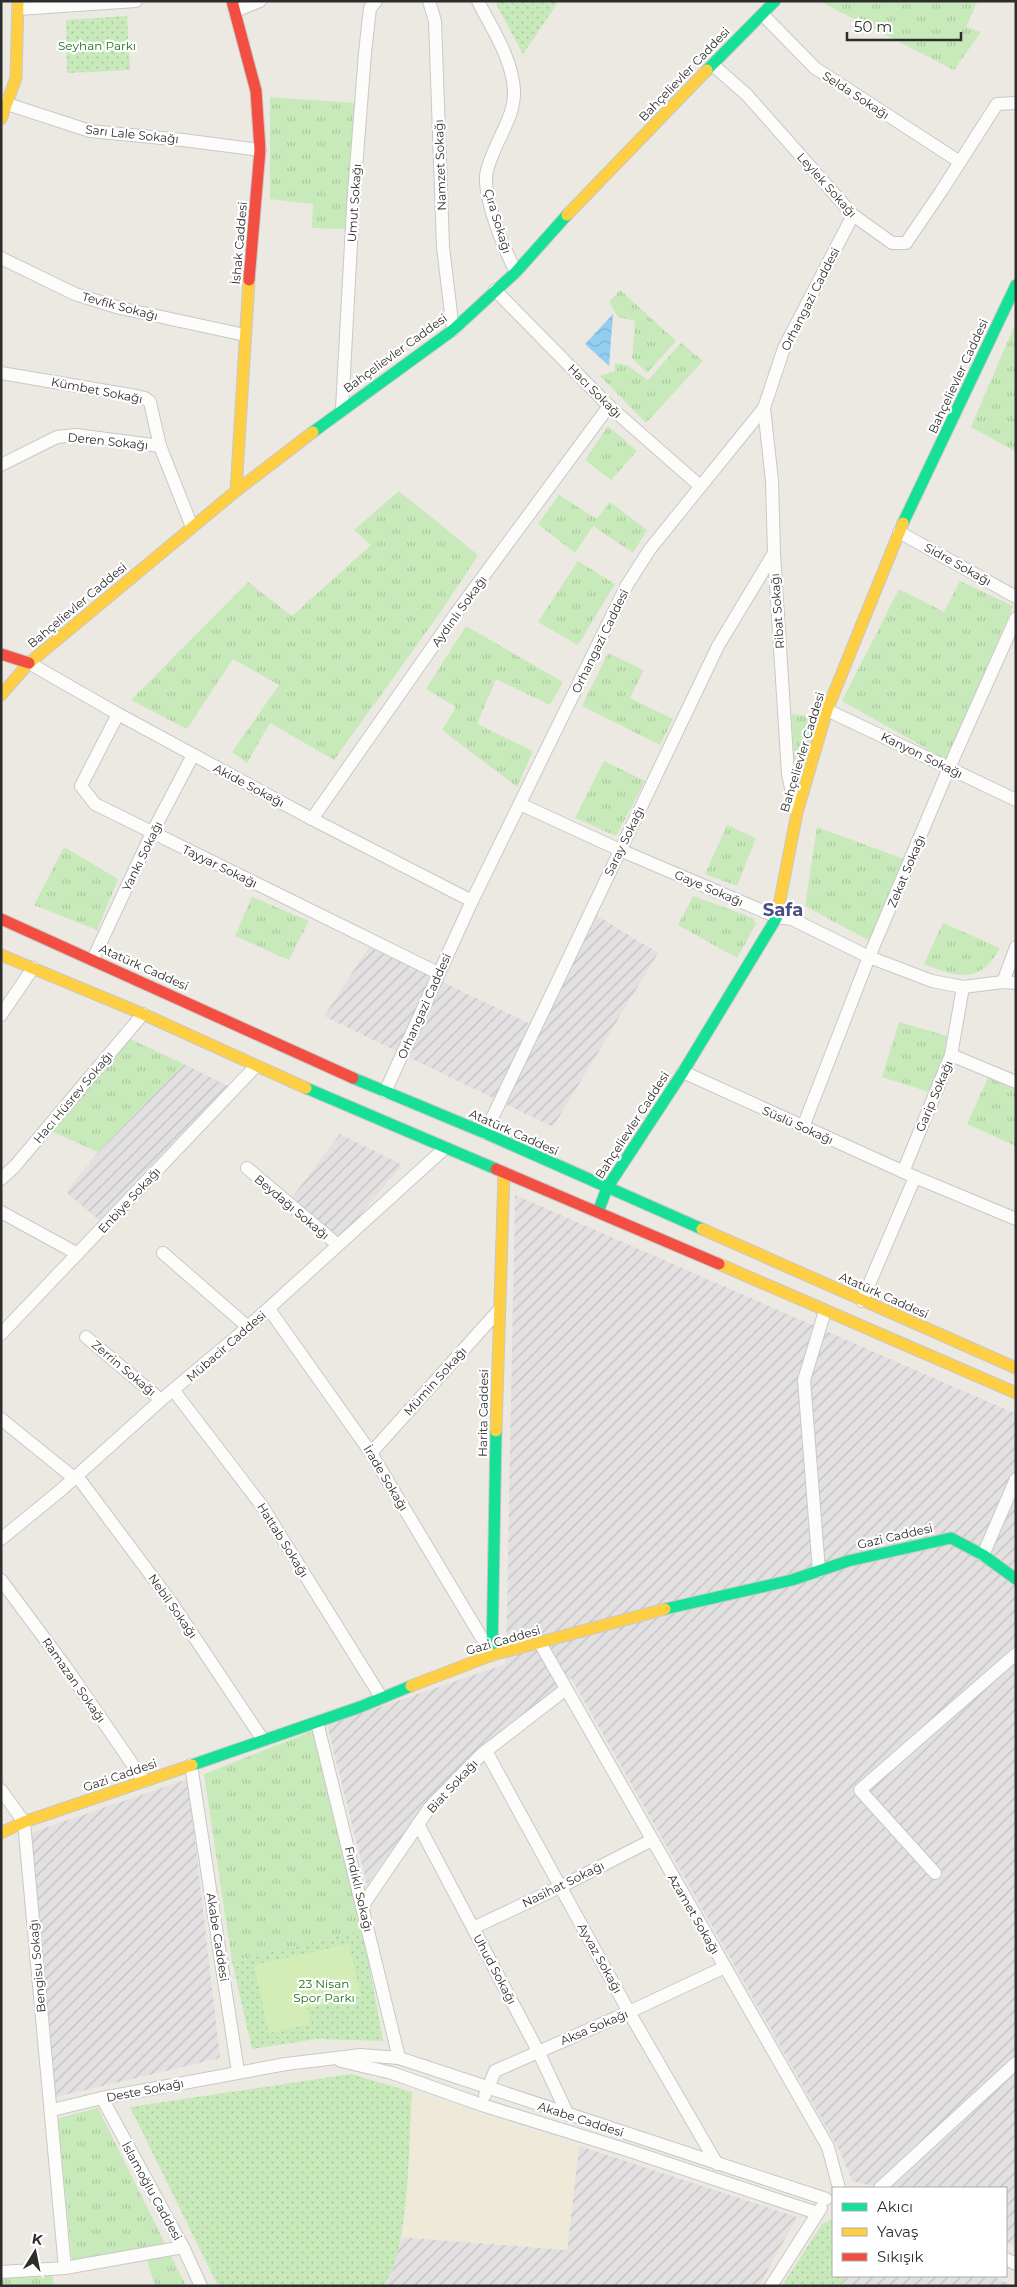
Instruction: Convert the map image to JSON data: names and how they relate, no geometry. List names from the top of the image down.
{
  "streets": {
    "main road": [
      "Bahçelievler Caddesi",
      "İshak Caddesi",
      "Atatürk Caddesi",
      "Harita Caddesi",
      "Gazi Caddesi"
    ],
    "street": [
      "Selda Sokağı",
      "Sarı Lale Sokağı",
      "Namzet Sokağı",
      "Leylek Sokağı",
      "Umut Sokağı",
      "Çıra Sokağı",
      "Orhangazi Caddesi",
      "Tevfik Sokağı",
      "Kümbet Sokağı",
      "Hacı Sokağı",
      "Deren Sokağı",
      "Sidre Sokağı",
      "Aydınlı Sokağı",
      "Ribat Sokağı",
      "Kanyon Sokağı",
      "Akide Sokağı",
      "Saray Sokağı",
      "Yankı Sokağı",
      "Tayyar Sokağı",
      "Zekat Sokağı",
      "Gaye Sokağı",
      "Garip Sokağı",
      "Hacı Hüsrev Sokağı",
      "Süslü Sokağı",
      "Enbiye Sokağı",
      "Beydağı Sokağı",
      "Mübacir Caddesi",
      "Zerrin Sokağı",
      "Mümin Sokağı",
      "İrade Sokağı",
      "Hattab Sokağı",
      "Nebil Sokağı",
      "Ramazan Sokağı",
      "Biat Sokağı",
      "Nasihat Sokağı",
      "Fındıklı Sokağı",
      "Azamet Sokağı",
      "Akabe Caddesi",
      "Ayvaz Sokağı",
      "Bengisu Sokağı",
      "Uhud Sokağı",
      "Aksa Sokağı",
      "Deste Sokağı",
      "İslamoğlu Caddesi"
    ]
  },
  "crossings": [
    ["Bahçelievler Caddesi", "Selda Sokağı"],
    ["Bahçelievler Caddesi", "Namzet Sokağı"],
    ["Bahçelievler Caddesi", "Leylek Sokağı"],
    ["Bahçelievler Caddesi", "Umut Sokağı"],
    ["Bahçelievler Caddesi", "Çıra Sokağı"],
    ["Bahçelievler Caddesi", "İshak Caddesi"],
    ["Bahçelievler Caddesi", "Kümbet Sokağı"],
    ["Bahçelievler Caddesi", "Hacı Sokağı"],
    ["Bahçelievler Caddesi", "Sidre Sokağı"],
    ["Bahçelievler Caddesi", "Ribat Sokağı"],
    ["Bahçelievler Caddesi", "Kanyon Sokağı"],
    ["Bahçelievler Caddesi", "Akide Sokağı"],
    ["Bahçelievler Caddesi", "Gaye Sokağı"],
    ["Bahçelievler Caddesi", "Atatürk Caddesi"],
    ["Bahçelievler Caddesi", "Süslü Sokağı"],
    ["Selda Sokağı", "Leylek Sokağı"],
    ["Sarı Lale Sokağı", "İshak Caddesi"],
    ["Leylek Sokağı", "Orhangazi Caddesi"],
    ["İshak Caddesi", "Tevfik Sokağı"],
    ["Orhangazi Caddesi", "Hacı Sokağı"],
    ["Orhangazi Caddesi", "Ribat Sokağı"],
    ["Orhangazi Caddesi", "Akide Sokağı"],
    ["Orhangazi Caddesi", "Tayyar Sokağı"],
    ["Orhangazi Caddesi", "Gaye Sokağı"],
    ["Orhangazi Caddesi", "Atatürk Caddesi"],
    ["Kümbet Sokağı", "Deren Sokağı"],
    ["Hacı Sokağı", "Aydınlı Sokağı"],
    ["Aydınlı Sokağı", "Akide Sokağı"],
    ["Ribat Sokağı", "Saray Sokağı"],
    ["Kanyon Sokağı", "Zekat Sokağı"],
    ["Akide Sokağı", "Yankı Sokağı"],
    ["Akide Sokağı", "Tayyar Sokağı"],
    ["Saray Sokağı", "Gaye Sokağı"],
    ["Saray Sokağı", "Atatürk Caddesi"],
    ["Yankı Sokağı", "Tayyar Sokağı"],
    ["Yankı Sokağı", "Atatürk Caddesi"],
    ["Zekat Sokağı", "Gaye Sokağı"],
    ["Zekat Sokağı", "Süslü Sokağı"],
    ["Gaye Sokağı", "Garip Sokağı"],
    ["Garip Sokağı", "Süslü Sokağı"],
    ["Beydağı Sokağı", "Mübacir Caddesi"],
    ["Mübacir Caddesi", "Zerrin Sokağı"],
    ["Mübacir Caddesi", "İrade Sokağı"],
    ["Mübacir Caddesi", "Hattab Sokağı"],
    ["Mübacir Caddesi", "Nebil Sokağı"],
    ["Mümin Sokağı", "Harita Caddesi"],
    ["Mümin Sokağı", "İrade Sokağı"],
    ["Harita Caddesi", "İrade Sokağı"],
    ["Harita Caddesi", "Gazi Caddesi"],
    ["İrade Sokağı", "Gazi Caddesi"],
    ["Gazi Caddesi", "Hattab Sokağı"],
    ["Gazi Caddesi", "Nebil Sokağı"],
    ["Gazi Caddesi", "Ramazan Sokağı"],
    ["Gazi Caddesi", "Fındıklı Sokağı"],
    ["Gazi Caddesi", "Azamet Sokağı"],
    ["Gazi Caddesi", "Akabe Caddesi"],
    ["Gazi Caddesi", "Bengisu Sokağı"],
    ["Biat Sokağı", "Fındıklı Sokağı"],
    ["Biat Sokağı", "Azamet Sokağı"],
    ["Biat Sokağı", "Ayvaz Sokağı"],
    ["Biat Sokağı", "Uhud Sokağı"],
    ["Nasihat Sokağı", "Azamet Sokağı"],
    ["Nasihat Sokağı", "Ayvaz Sokağı"],
    ["Nasihat Sokağı", "Uhud Sokağı"],
    ["Fındıklı Sokağı", "Akabe Caddesi"],
    ["Azamet Sokağı", "Aksa Sokağı"],
    ["Akabe Caddesi", "Ayvaz Sokağı"],
    ["Akabe Caddesi", "Uhud Sokağı"],
    ["Akabe Caddesi", "Aksa Sokağı"],
    ["Akabe Caddesi", "Deste Sokağı"],
    ["Ayvaz Sokağı", "Aksa Sokağı"],
    ["Bengisu Sokağı", "Deste Sokağı"],
    ["Uhud Sokağı", "Aksa Sokağı"],
    ["Deste Sokağı", "İslamoğlu Caddesi"]
  ],
  "districts": ["Safa"],
  "parks": ["Seyhan Parkı", "23 Nisan Spor Parkı"],
  "legend": ["Akıcı", "Yavaş", "Sıkışık"],
  "scale_bar": "50 m",
  "north": "top"
}
